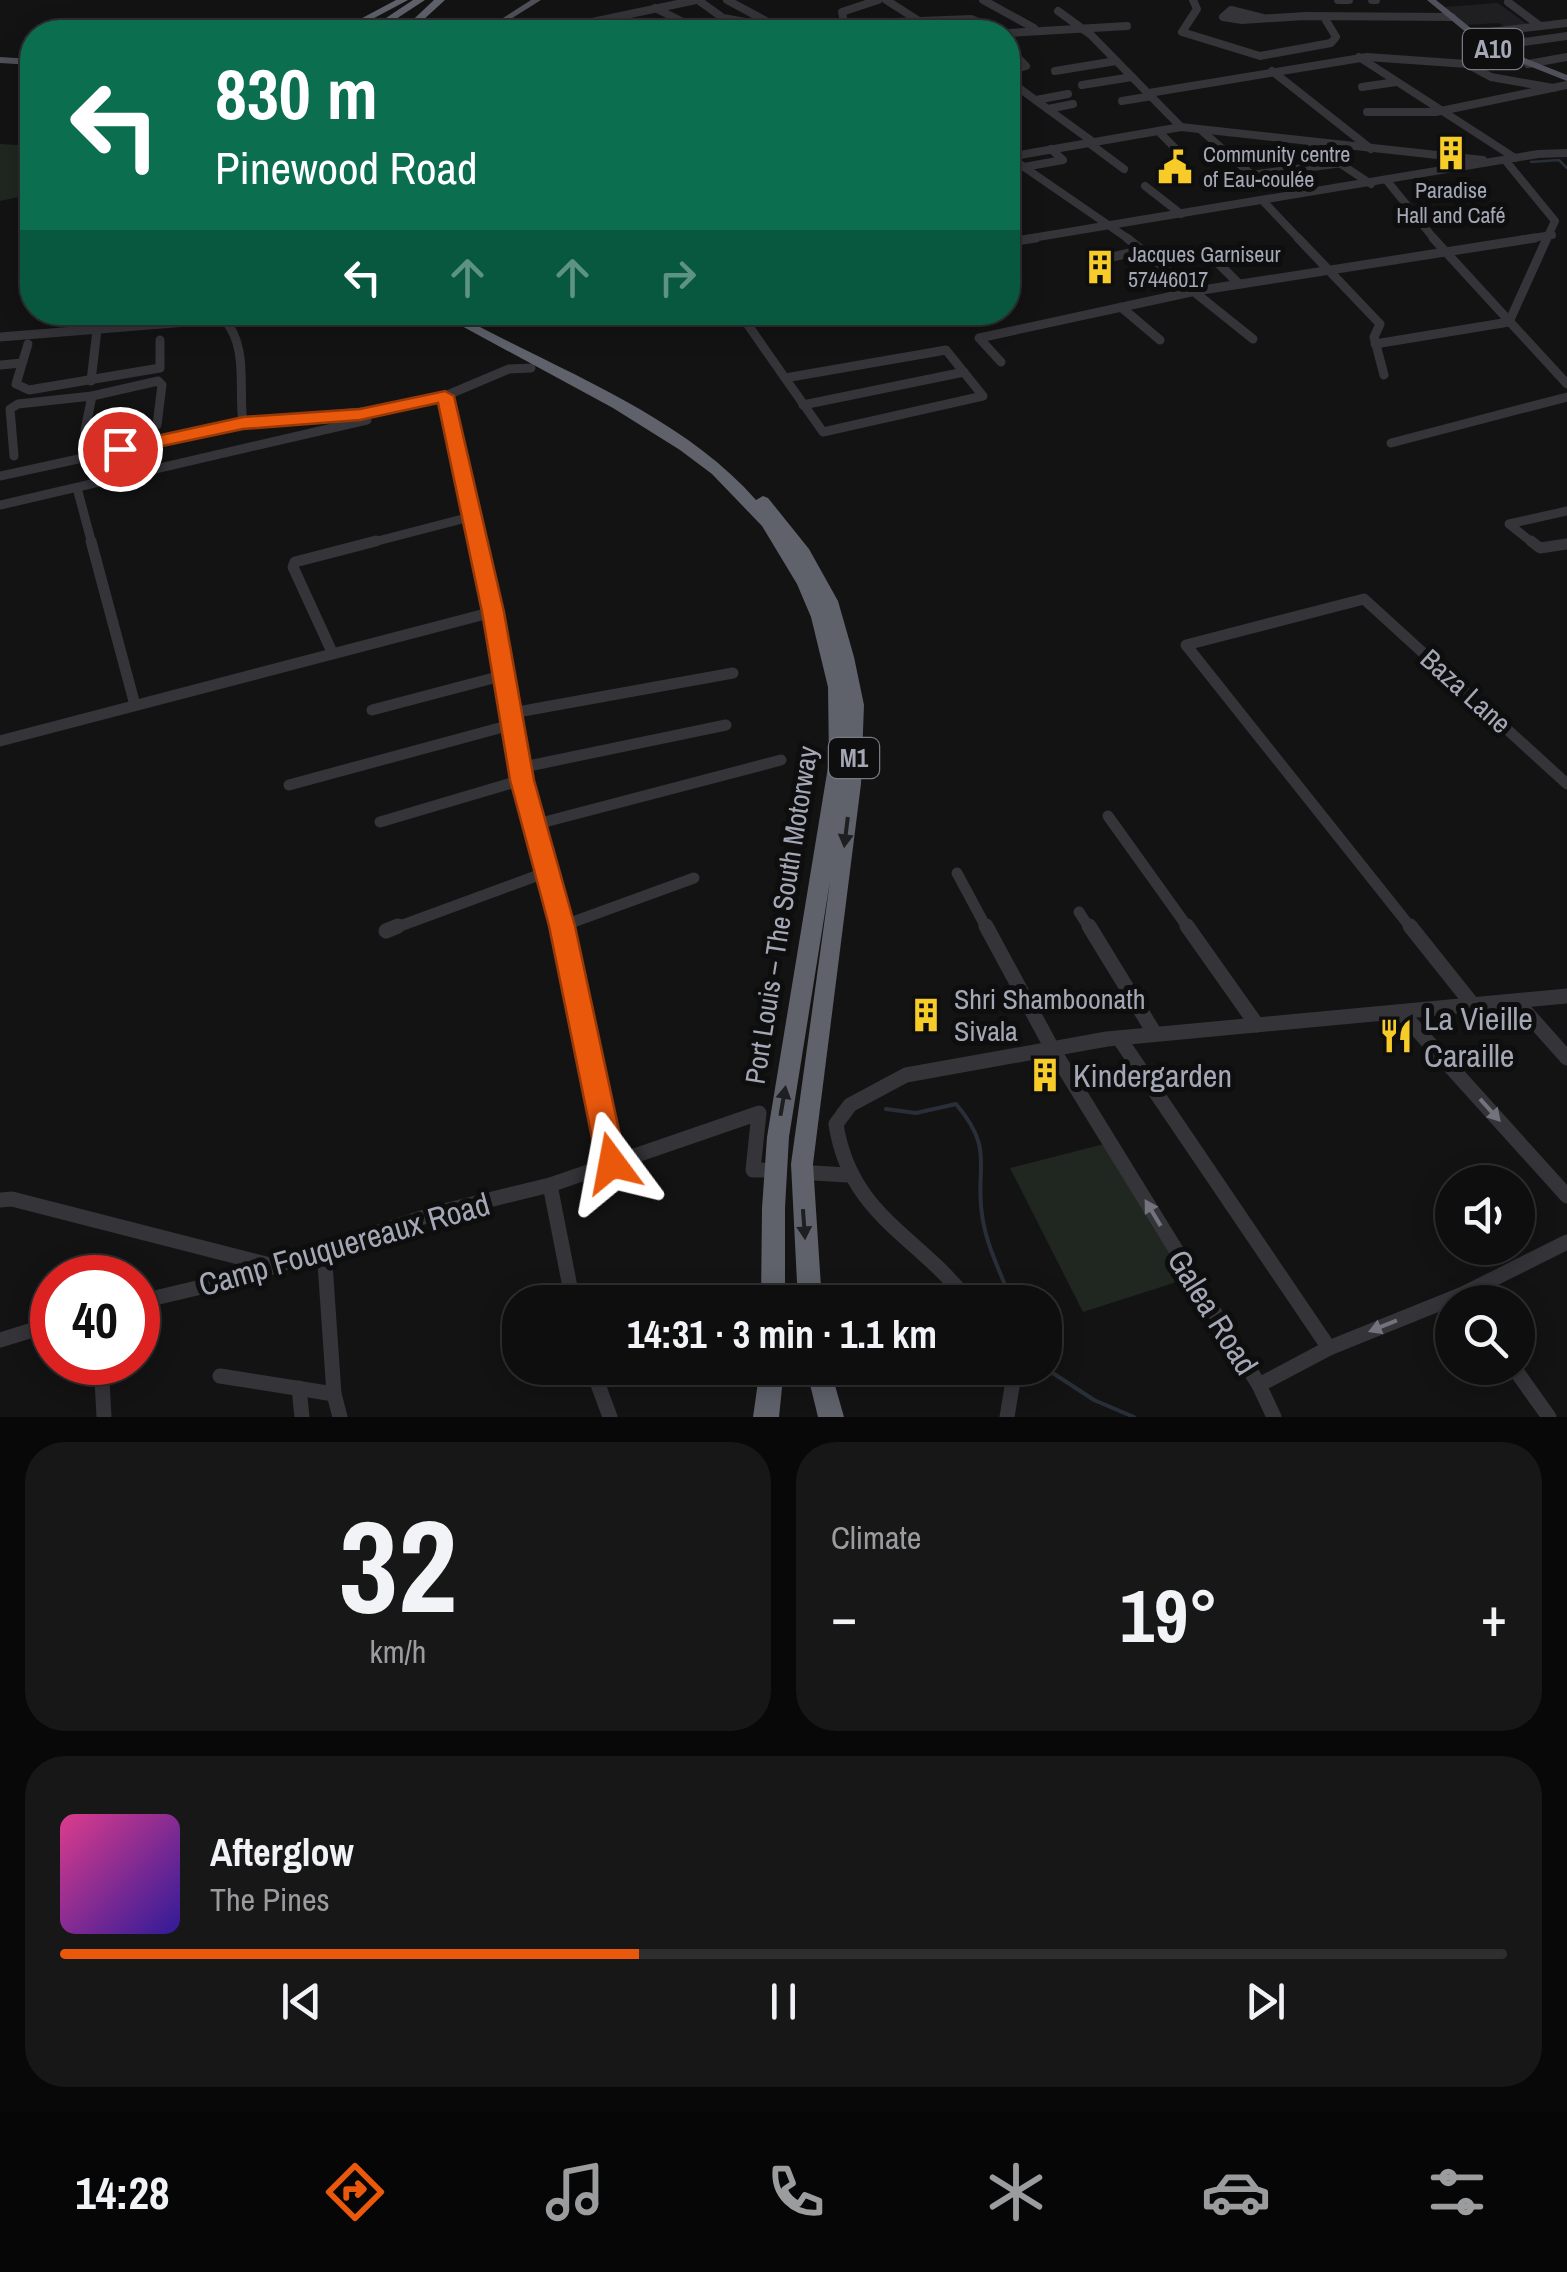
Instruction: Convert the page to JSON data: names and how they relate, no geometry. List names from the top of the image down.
{
  "streets": {
    "highway": ["M1", "Port Louis – The South Motorway"],
    "main road": ["A10"],
    "street": ["Baza Lane", "Camp Fouquereaux Road", "Galea Road"]
  },
  "places": {
    "building": [
      "Paradise Hall and Café",
      "Jacques Garniseur 57446017",
      "Shri Shamboonath Sivala",
      "Kindergarden"
    ],
    "public building": ["Community centre of Eau-coulée"],
    "restaurant": ["La Vieille Caraille"]
  },
  "page": {
    "turn": ["830 m", "Pinewood Road"],
    "limit": "40",
    "trip": "14:31 · 3 min · 1.1 km",
    "tile": [
      ["32", "km/h"],
      "Climate"
    ],
    "heat": ["−", "19°", "+"],
    "song": ["Afterglow", "The Pines"],
    "tabs": "14:28"
  }
}
